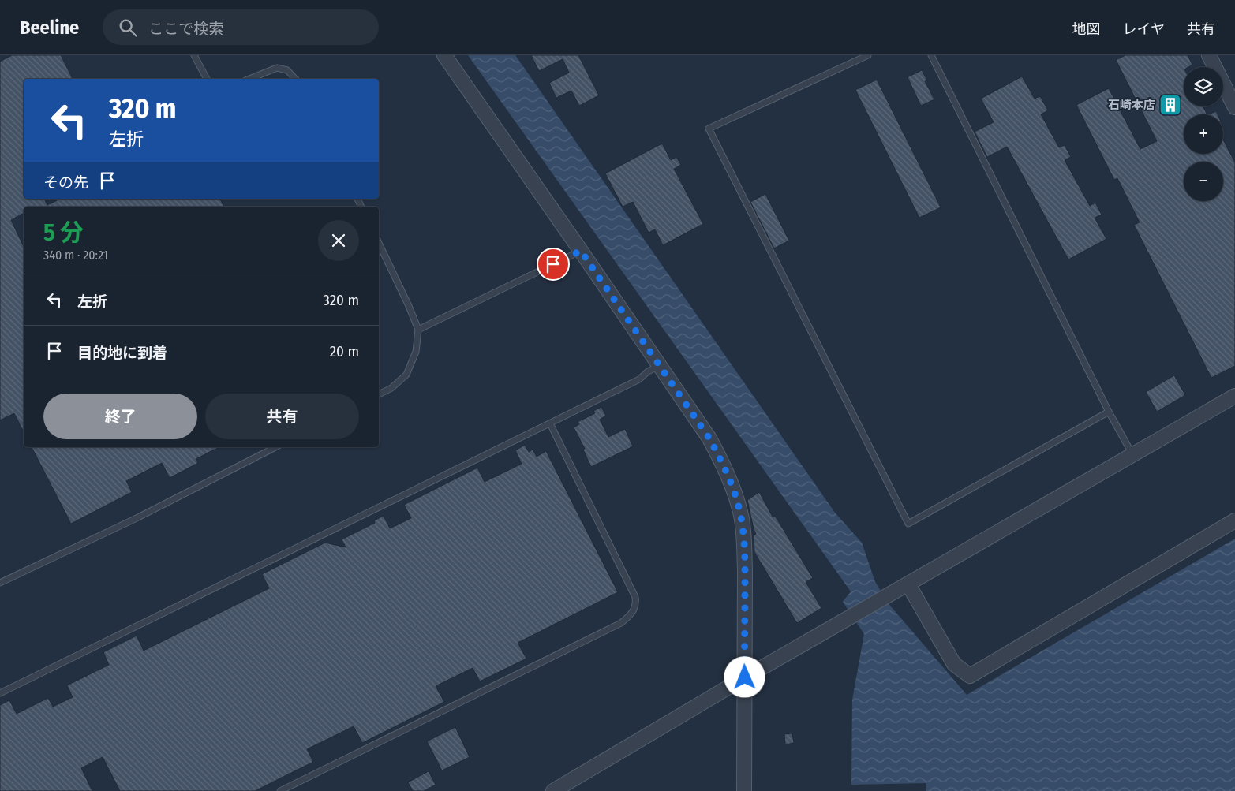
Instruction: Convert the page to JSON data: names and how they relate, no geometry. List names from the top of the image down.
{
  "places": {
    "building": ["石崎本店"]
  },
  "page": {
    "header": "Beeline",
    "search": "ここで検索",
    "nav": ["地図", "レイヤ", "共有"],
    "map_buttons": ["+", "−"],
    "turn": ["320 m", "左折"],
    "then": "その先",
    "heading": ["5 分", "340 m · 20:21"],
    "list": [
      {
        "name": "左折",
        "value": "320 m"
      },
      {
        "name": "目的地に到着",
        "value": "20 m"
      }
    ],
    "buttons": ["終了", "共有"]
  }
}
